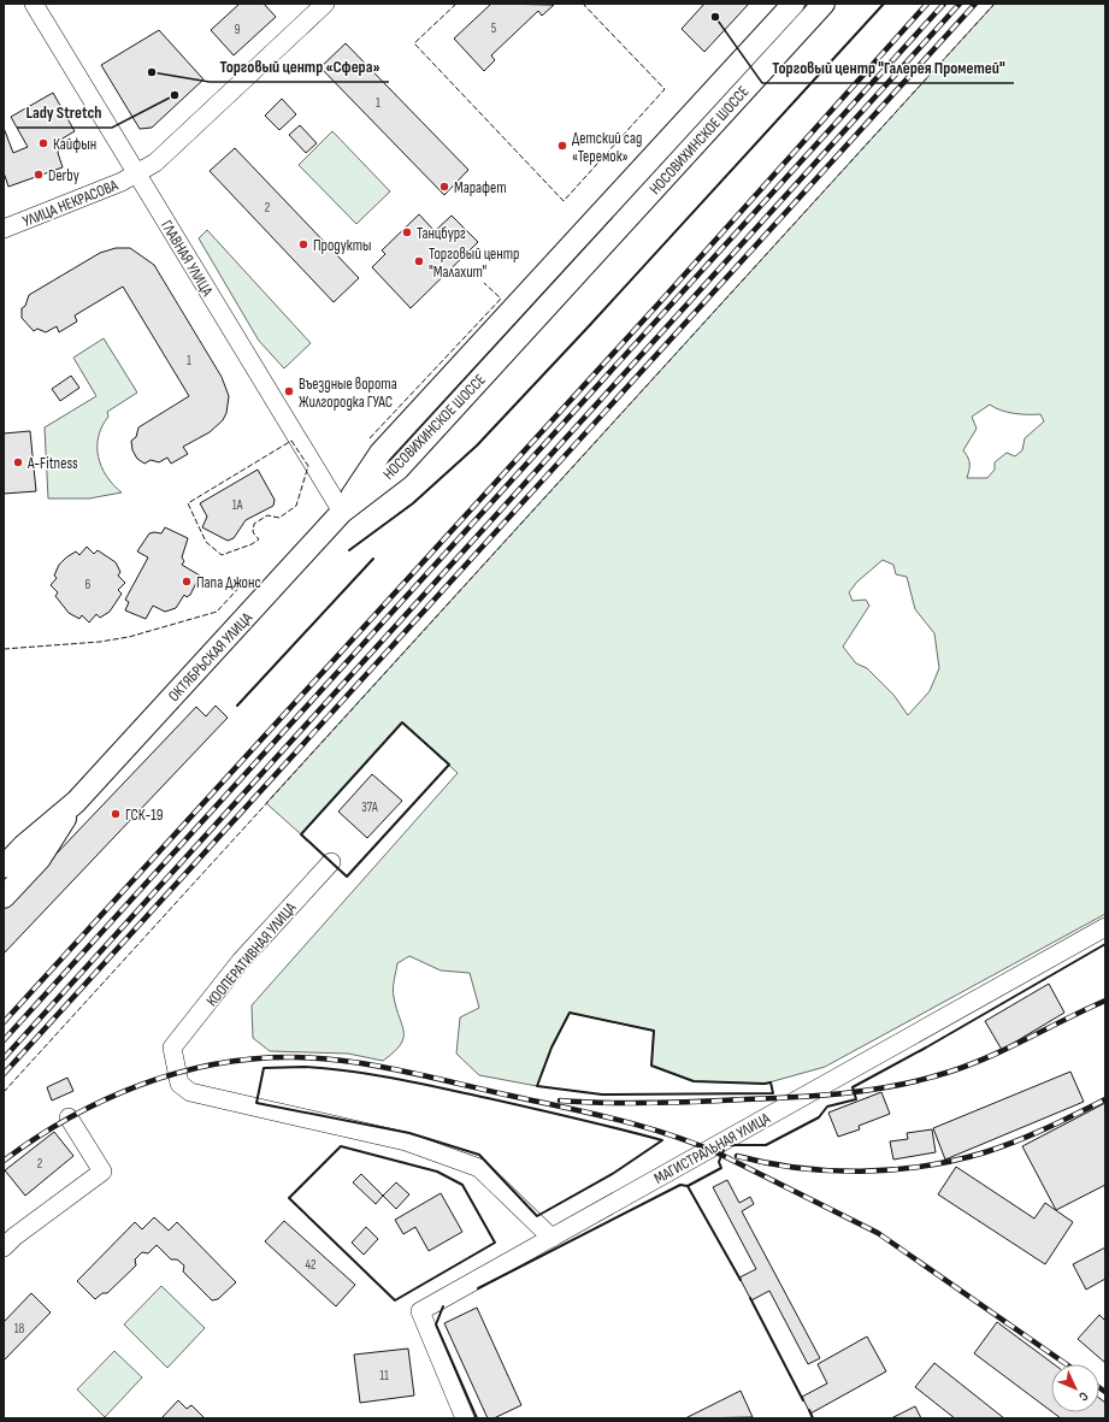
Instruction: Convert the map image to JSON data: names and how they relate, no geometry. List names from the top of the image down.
{
  "streets": {
    "main road": ["НОСОВИХИНСКОЕ ШОССЕ", "ОКТЯБРЬСКАЯ УЛИЦА"],
    "street": [
      "УЛИЦА НЕКРАСОВА",
      "ГЛАВНАЯ УЛИЦА",
      "КООПЕРАТИВНАЯ УЛИЦА",
      "МАГИСТРАЛЬНАЯ УЛИЦА"
    ]
  },
  "crossings": [
    ["НОСОВИХИНСКОЕ ШОССЕ", "ГЛАВНАЯ УЛИЦА"],
    ["НОСОВИХИНСКОЕ ШОССЕ", "ОКТЯБРЬСКАЯ УЛИЦА"],
    ["УЛИЦА НЕКРАСОВА", "ГЛАВНАЯ УЛИЦА"],
    ["ГЛАВНАЯ УЛИЦА", "ОКТЯБРЬСКАЯ УЛИЦА"],
    ["КООПЕРАТИВНАЯ УЛИЦА", "МАГИСТРАЛЬНАЯ УЛИЦА"]
  ],
  "places": [
    "Торговый центр \"Галерея Прометей\"",
    "Торговый центр «Сфера»",
    "Lady Stretch",
    "Кайфын",
    "Детский сад «Теремок»",
    "Derby",
    "Марафет",
    "Танцбург",
    "Продукты",
    "Торговый центр \"Малахит\"",
    "Въездные ворота Жилгородка ГУАС",
    "A-Fitness",
    "Папа Джонс",
    "ГСК-19"
  ],
  "house_numbers": [
    "5",
    "9",
    "1",
    "2",
    "1",
    "1А",
    "6",
    "37А",
    "2",
    "42",
    "18",
    "11"
  ],
  "north": "bottom right"
}
